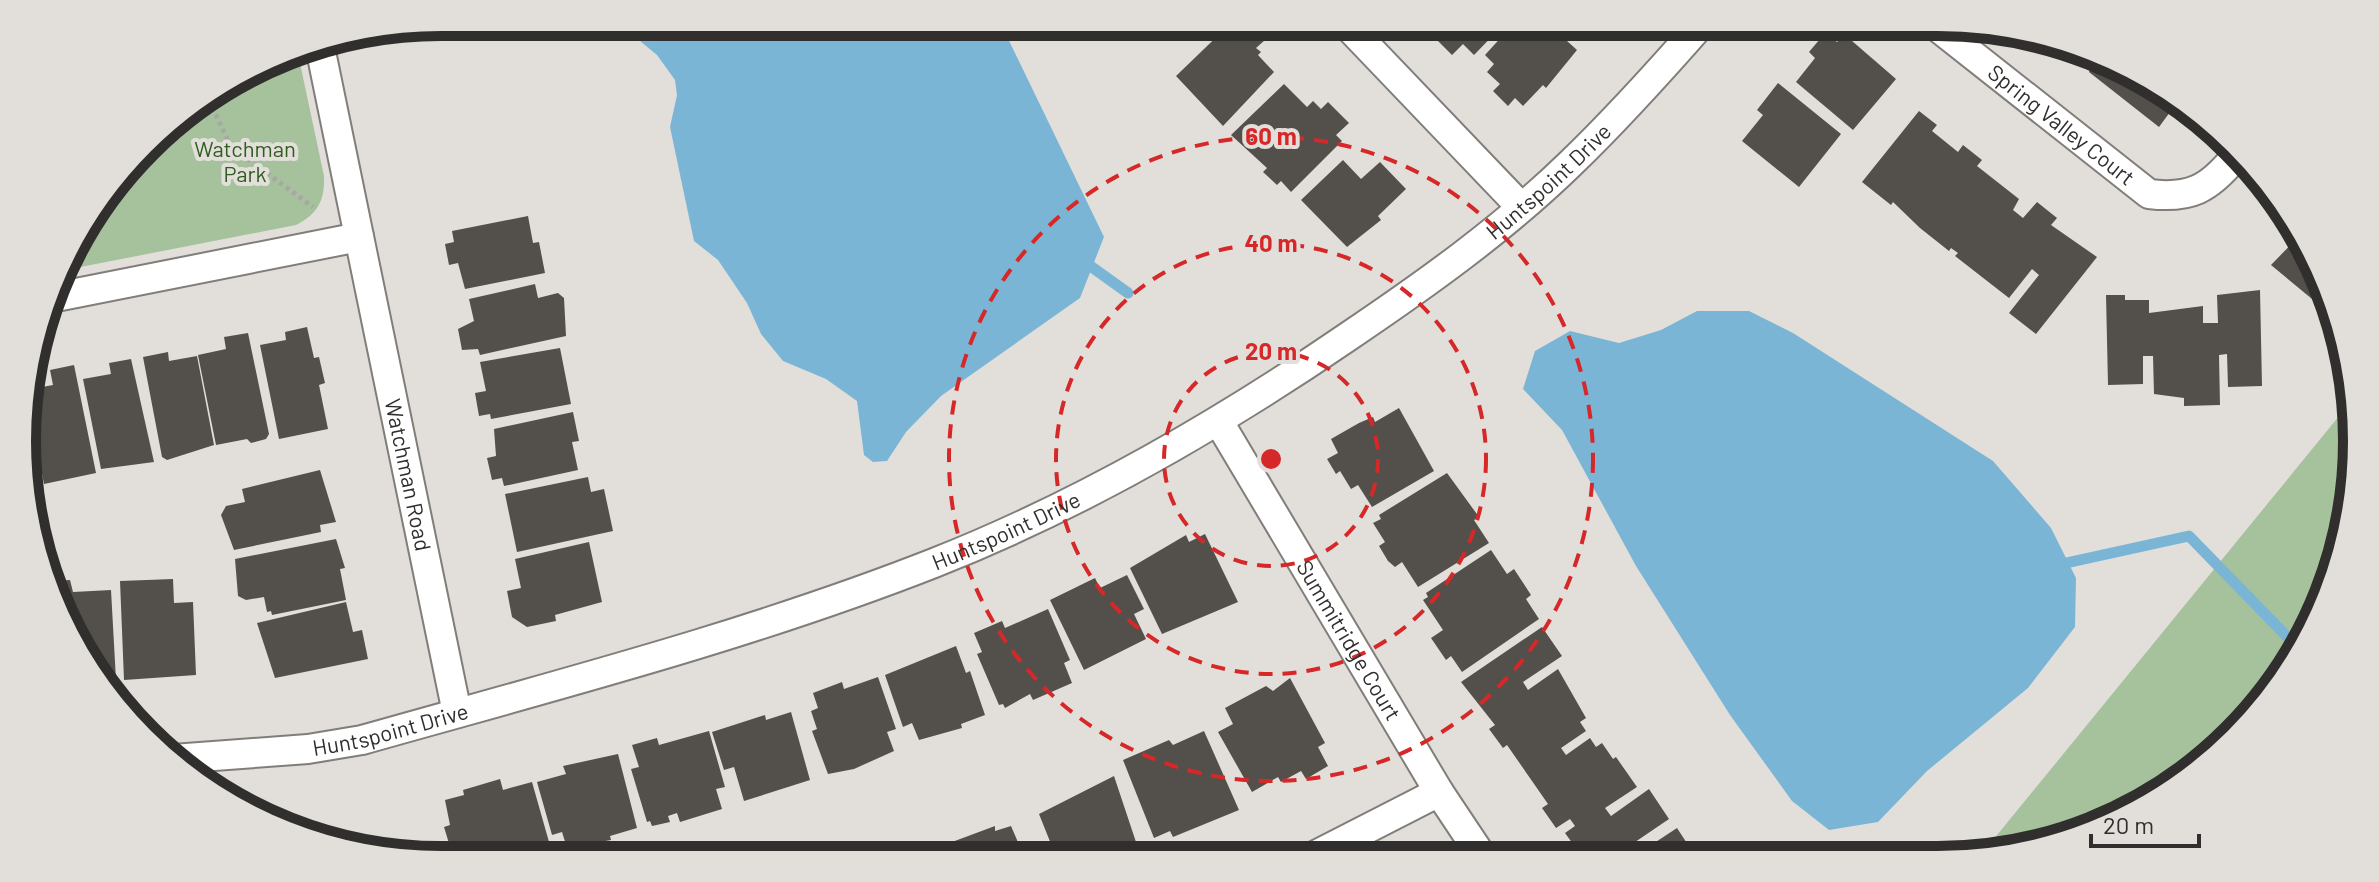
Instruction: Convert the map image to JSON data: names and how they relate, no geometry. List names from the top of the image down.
{
  "streets": {
    "street": [
      "Spring Valley Court",
      "Huntspoint Drive",
      "Watchman Road",
      "Summitridge Court"
    ]
  },
  "crossings": [
    ["Huntspoint Drive", "Watchman Road"],
    ["Huntspoint Drive", "Summitridge Court"]
  ],
  "parks": ["Watchman Park"],
  "scale_bar": "20 m",
  "rings": ["60 m", "40 m", "20 m"]
}
